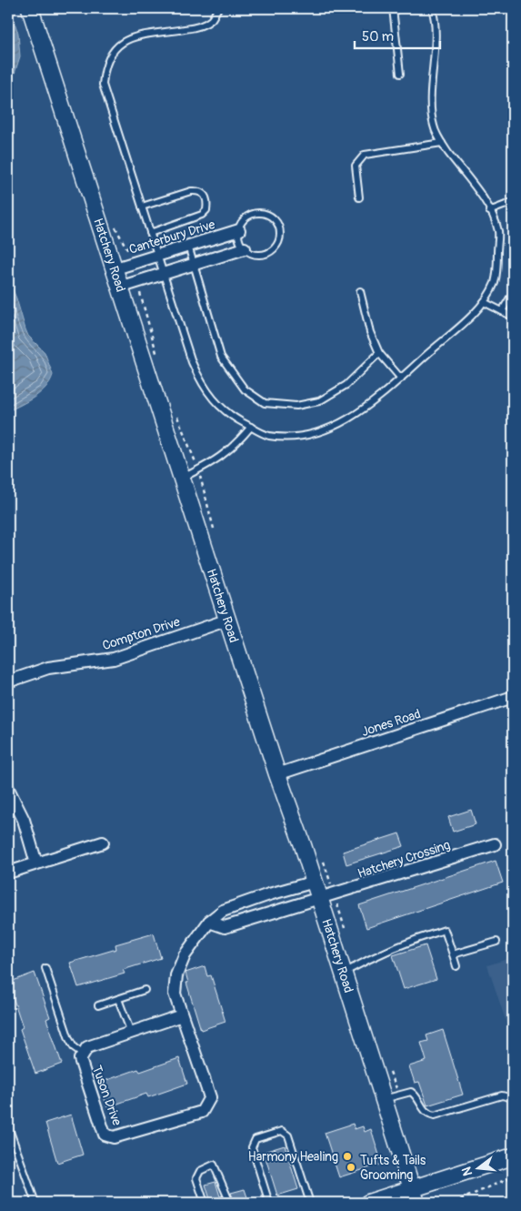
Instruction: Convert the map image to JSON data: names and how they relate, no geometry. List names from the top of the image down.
{
  "streets": {
    "street": [
      "Canterbury Drive",
      "Hatchery Road",
      "Compton Drive",
      "Jones Road",
      "Hatchery Crossing",
      "Tuson Drive"
    ]
  },
  "crossings": [
    ["Canterbury Drive", "Hatchery Road"],
    ["Hatchery Road", "Compton Drive"],
    ["Hatchery Road", "Jones Road"],
    ["Hatchery Road", "Hatchery Crossing"],
    ["Hatchery Road", "Tuson Drive"]
  ],
  "places": ["Harmony Healing", "Tufts & Tails Grooming"],
  "scale_bar": "50 m",
  "north": "left"
}
